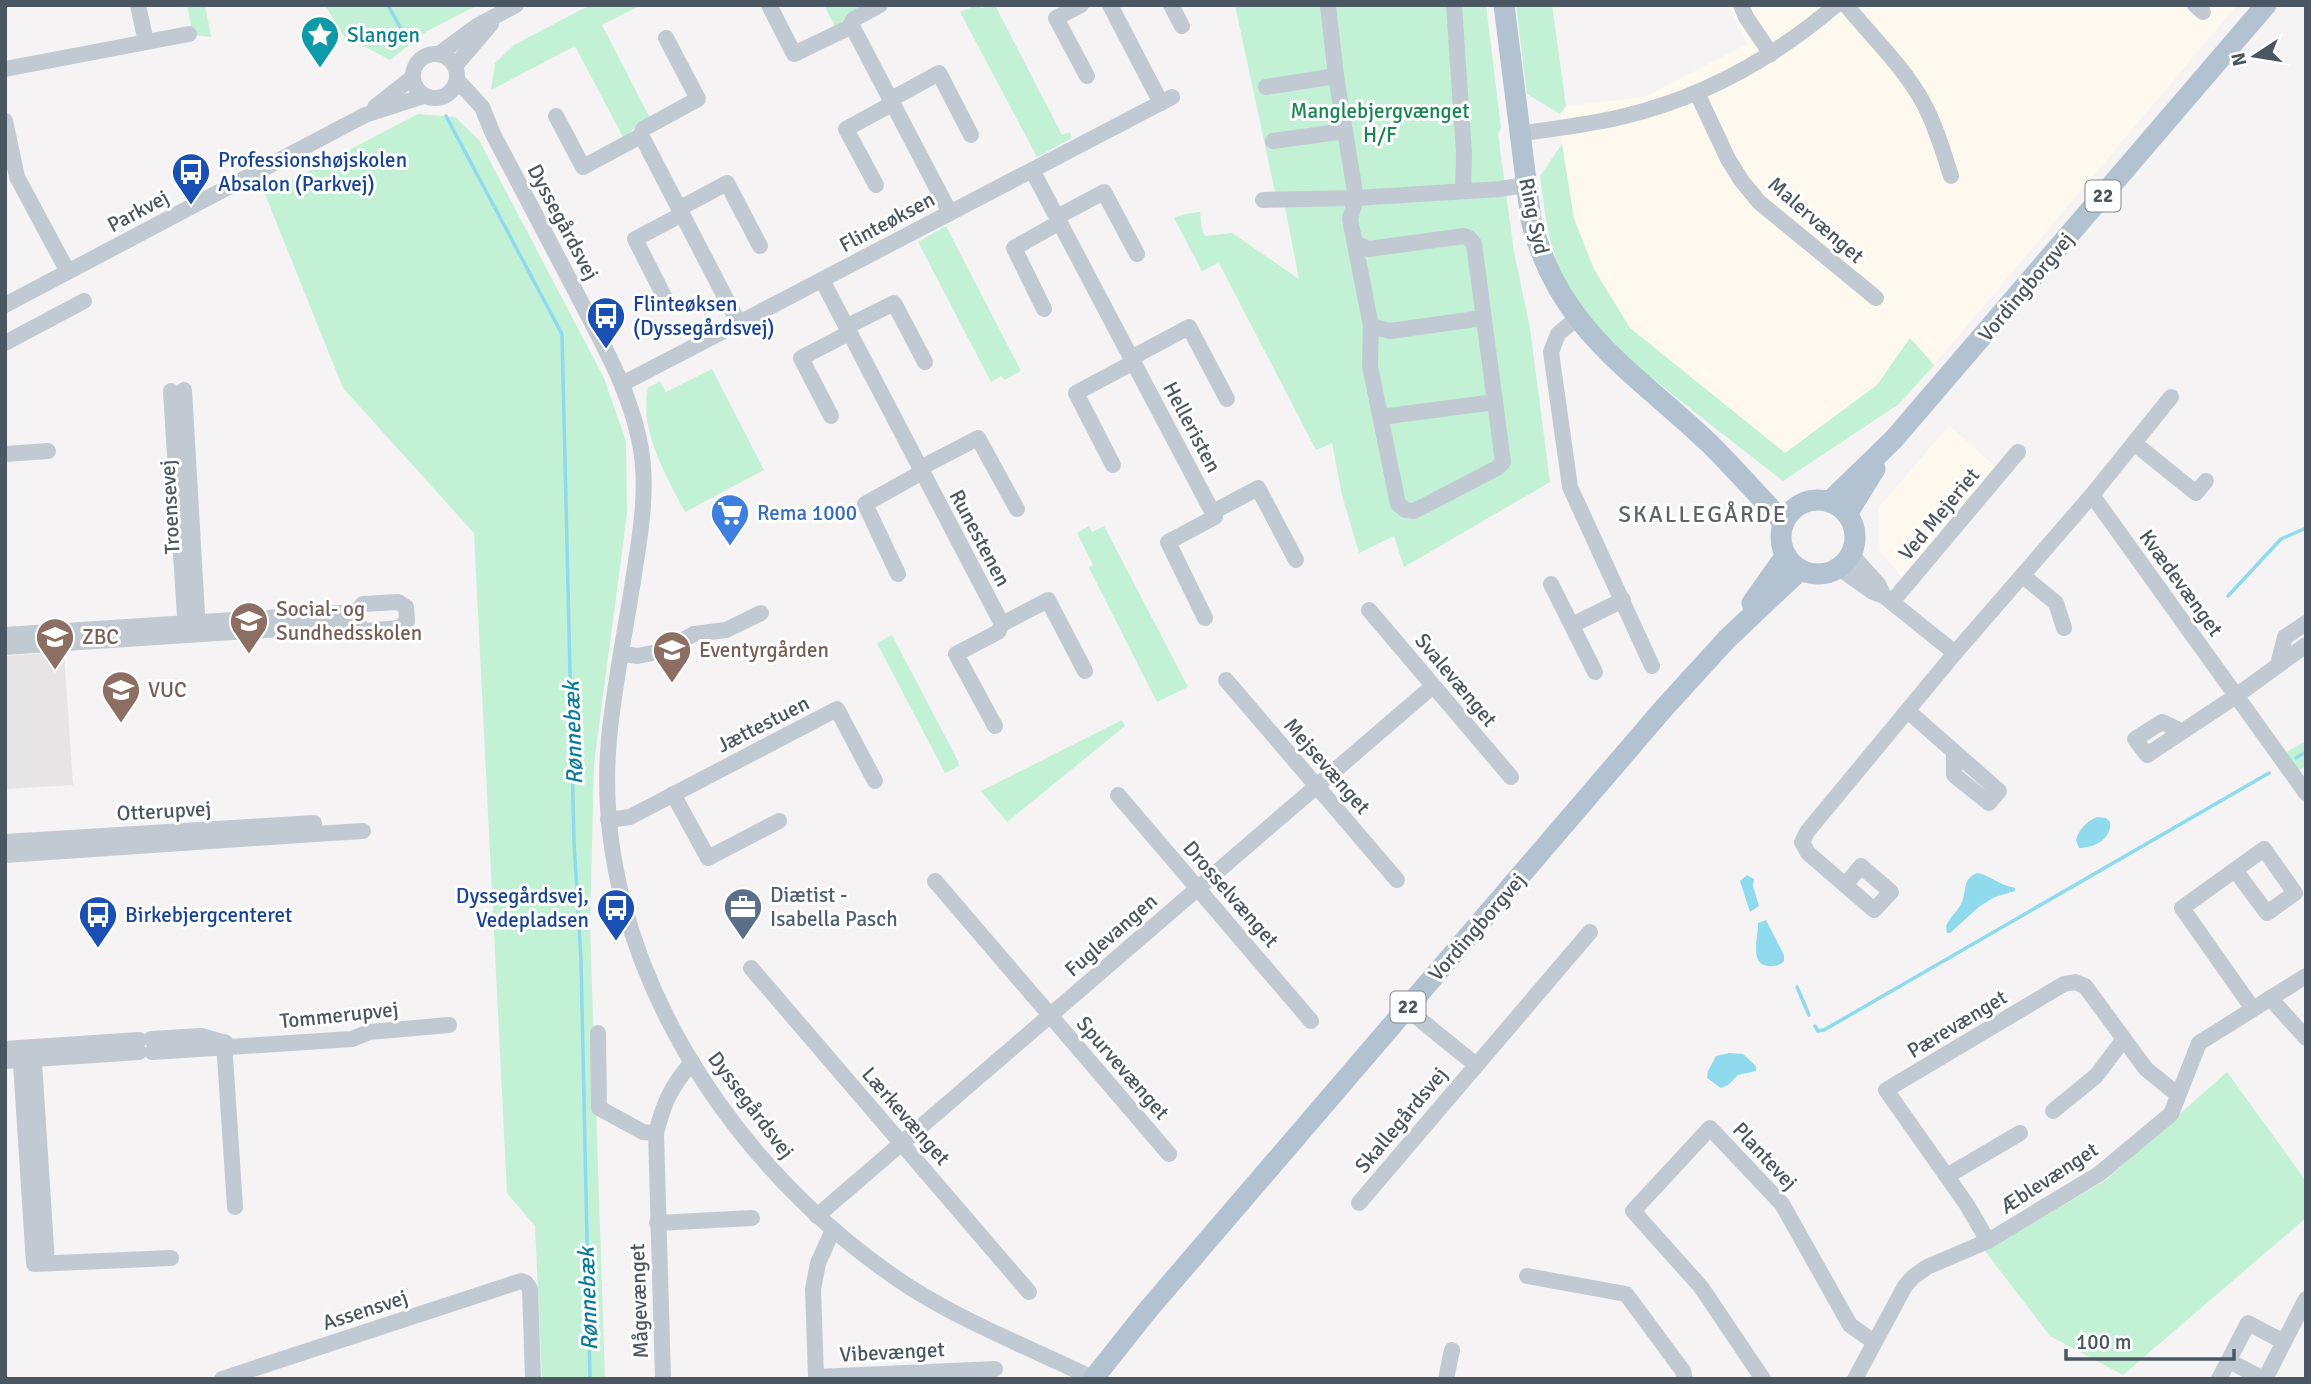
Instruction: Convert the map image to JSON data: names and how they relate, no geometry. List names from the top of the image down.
{
  "streets": {
    "main road": ["22", "Ring Syd", "Vordingborgvej"],
    "street": [
      "Parkvej",
      "Malervænget",
      "Dyssegårdsvej",
      "Flinteøksen",
      "Helleristen",
      "Troensevej",
      "Ved Mejeriet",
      "Runestenen",
      "Kvædevænget",
      "Svalevænget",
      "Jættestuen",
      "Mejsevænget",
      "Otterupvej",
      "Drosselvænget",
      "Fuglevangen",
      "Tommerupvej",
      "Pærevænget",
      "Spurvevænget",
      "Lærkevænget",
      "Skallegårdsvej",
      "Plantevej",
      "Æblevænget",
      "Mågevænget",
      "Assensvej",
      "Vibevænget"
    ]
  },
  "crossings": [
    ["Parkvej", "Dyssegårdsvej"],
    ["Ring Syd", "Vordingborgvej"],
    ["Dyssegårdsvej", "Flinteøksen"],
    ["Dyssegårdsvej", "Vordingborgvej"],
    ["Dyssegårdsvej", "Jættestuen"],
    ["Dyssegårdsvej", "Fuglevangen"],
    ["Dyssegårdsvej", "Mågevænget"],
    ["Dyssegårdsvej", "Vibevænget"],
    ["Flinteøksen", "Helleristen"],
    ["Flinteøksen", "Runestenen"],
    ["Vordingborgvej", "Skallegårdsvej"],
    ["Svalevænget", "Fuglevangen"],
    ["Mejsevænget", "Fuglevangen"],
    ["Drosselvænget", "Fuglevangen"],
    ["Fuglevangen", "Spurvevænget"],
    ["Fuglevangen", "Lærkevænget"],
    ["Pærevænget", "Æblevænget"],
    ["Plantevej", "Æblevænget"]
  ],
  "districts": ["SKALLEGÅRDE"],
  "water": ["Rønnebæk"],
  "parks": ["Manglebjergvænget H/F"],
  "places": {
    "place": ["Slangen"],
    "bus stop": [
      "Professionshøjskolen Absalon (Parkvej)",
      "Flinteøksen (Dyssegårdsvej)",
      "Dyssegårdsvej, Vedepladsen",
      "Birkebjergcenteret"
    ],
    "supermarket": ["Rema 1000"],
    "school or university": [
      "Social- og Sundhedsskolen",
      "ZBC",
      "Eventyrgården",
      "VUC"
    ],
    "office": ["Diætist - Isabella Pasch"]
  },
  "scale_bar": "100 m",
  "north": "left"
}
